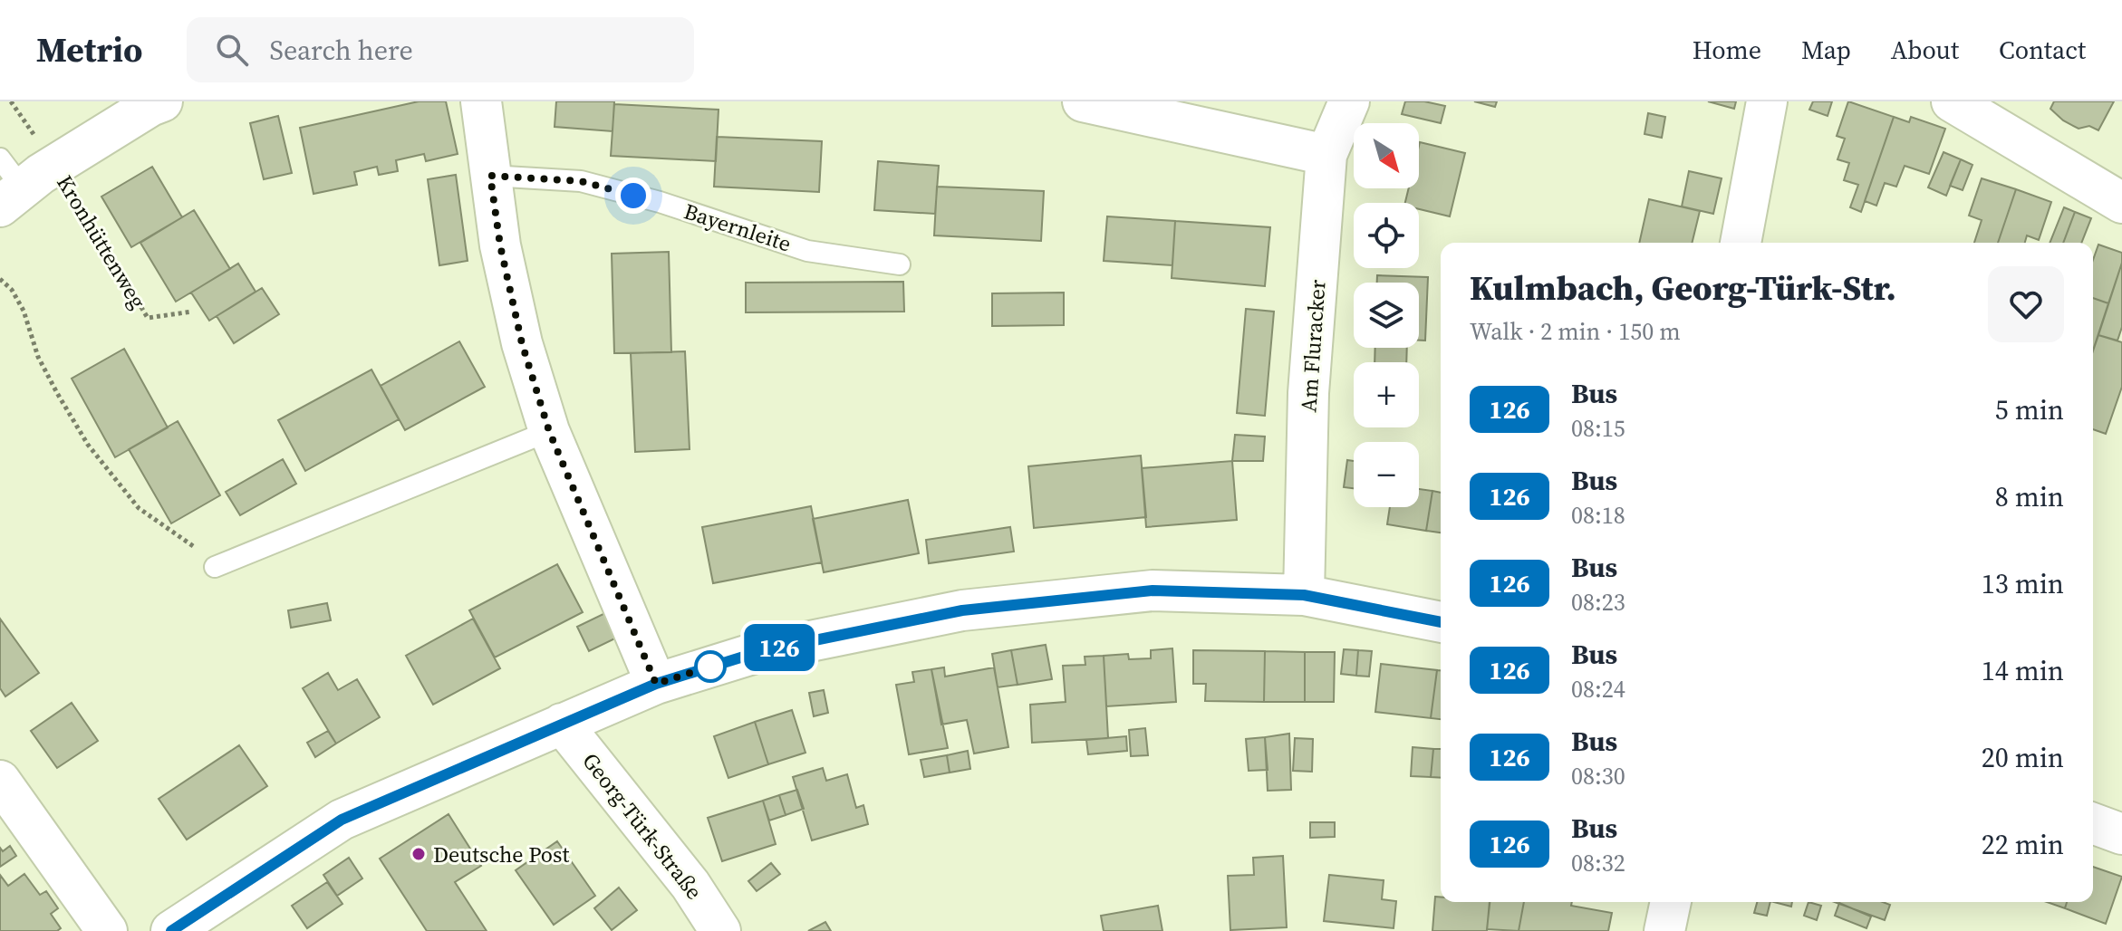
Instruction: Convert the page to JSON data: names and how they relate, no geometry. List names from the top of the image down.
{
  "streets": {
    "street": ["Kronhüttenweg", "Am Fluracker", "Georg-Türk-Straße"],
    "lane": ["Bayernleite"]
  },
  "places": ["Deutsche Post"],
  "lines": ["bus line 126"],
  "north": "bottom right",
  "page": {
    "header": "Metrio",
    "search": "Search here",
    "nav": [
      "Home",
      "Map",
      "About",
      "Contact"
    ],
    "on_map": "126",
    "map_buttons": ["+", "−"],
    "heading": ["Kulmbach, Georg-Türk-Str.", "Walk · 2 min · 150 m"],
    "list": [
      {
        "mark": "126",
        "name": "Bus",
        "note": "08:15",
        "value": "5 min"
      },
      {
        "mark": "126",
        "name": "Bus",
        "note": "08:18",
        "value": "8 min"
      },
      {
        "mark": "126",
        "name": "Bus",
        "note": "08:23",
        "value": "13 min"
      },
      {
        "mark": "126",
        "name": "Bus",
        "note": "08:24",
        "value": "14 min"
      },
      {
        "mark": "126",
        "name": "Bus",
        "note": "08:30",
        "value": "20 min"
      },
      {
        "mark": "126",
        "name": "Bus",
        "note": "08:32",
        "value": "22 min"
      }
    ]
  }
}
